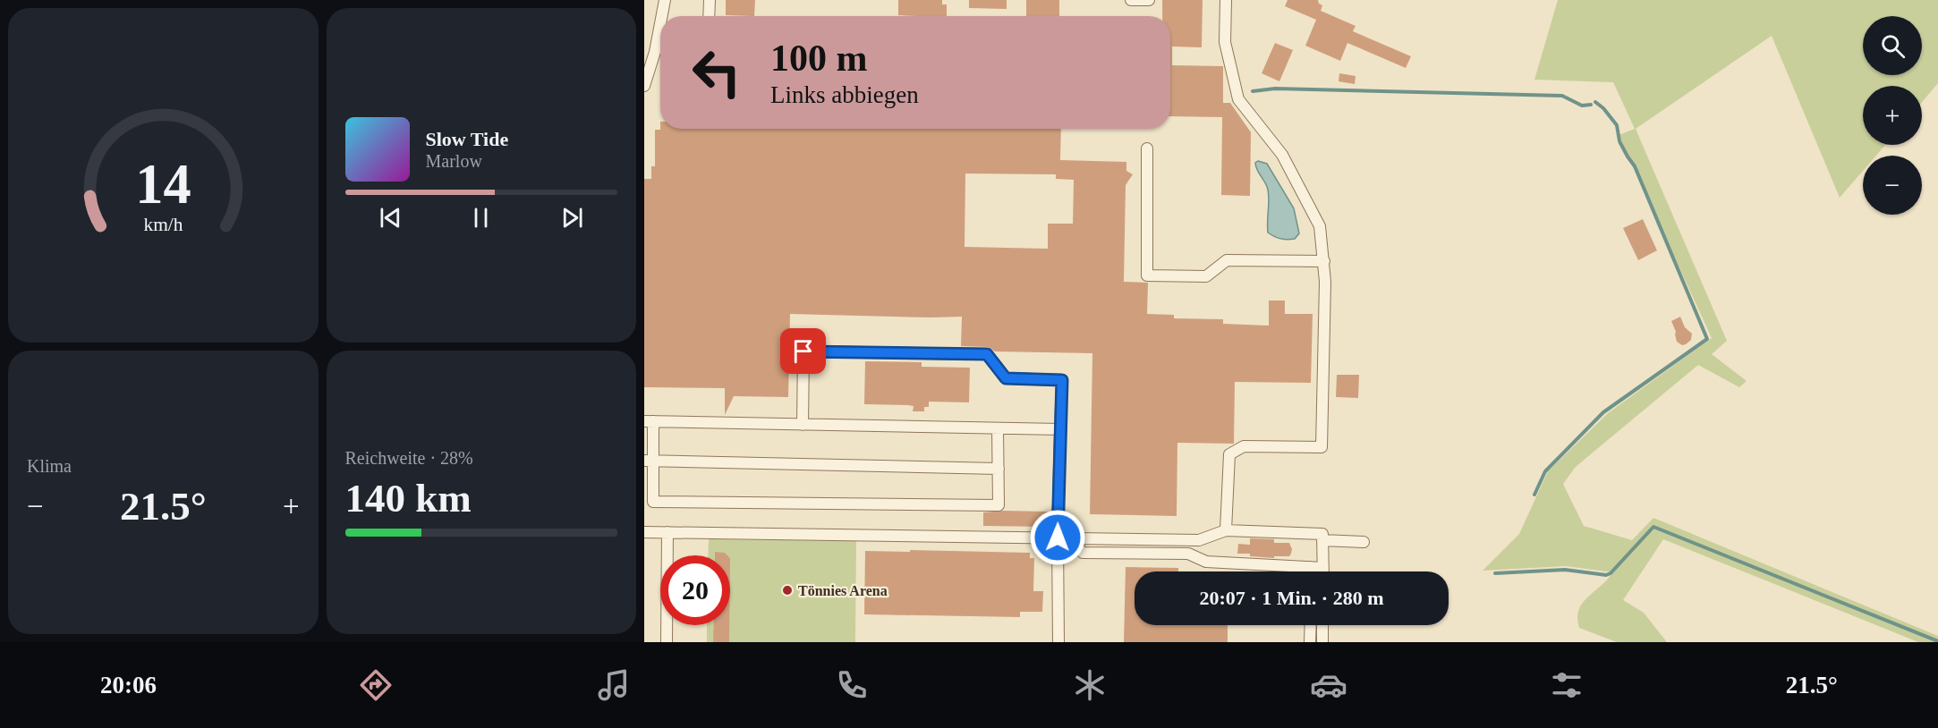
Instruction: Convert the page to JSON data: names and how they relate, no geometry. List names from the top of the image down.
{
  "places": ["Tönnies Arena"],
  "page": {
    "map_buttons": ["+", "−"],
    "turn": ["100 m", "Links abbiegen"],
    "song": ["Slow Tide", "Marlow"],
    "tile": [
      "Klima",
      ["Reichweite · 28%", "140 km"]
    ],
    "heat": ["−", "21.5°", "+"],
    "limit": "20",
    "trip": "20:07 · 1 Min. · 280 m",
    "tabs": ["20:06", "21.5°"],
    "gauge": ["14", "km/h"]
  }
}
